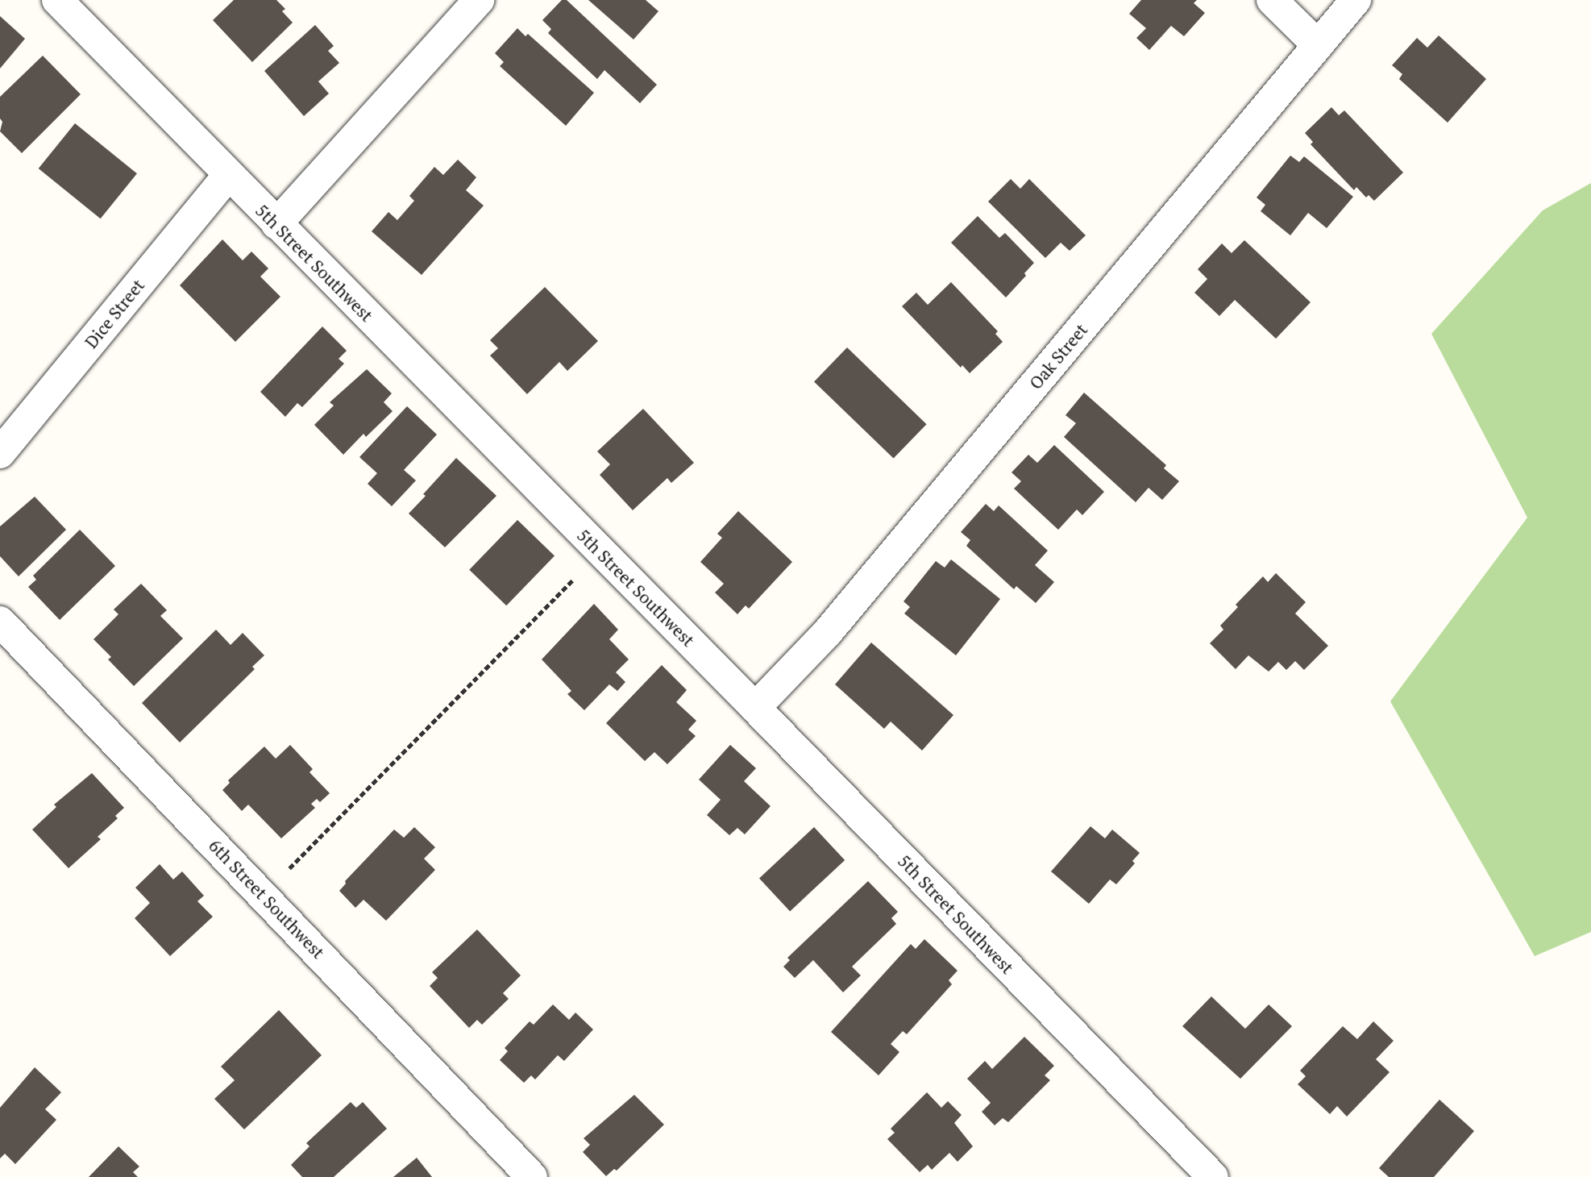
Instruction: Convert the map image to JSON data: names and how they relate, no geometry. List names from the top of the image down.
{
  "streets": {
    "street": [
      "5th Street Southwest",
      "Dice Street",
      "Oak Street",
      "6th Street Southwest"
    ]
  },
  "crossings": [
    ["5th Street Southwest", "Dice Street"],
    ["5th Street Southwest", "Oak Street"]
  ]
}
